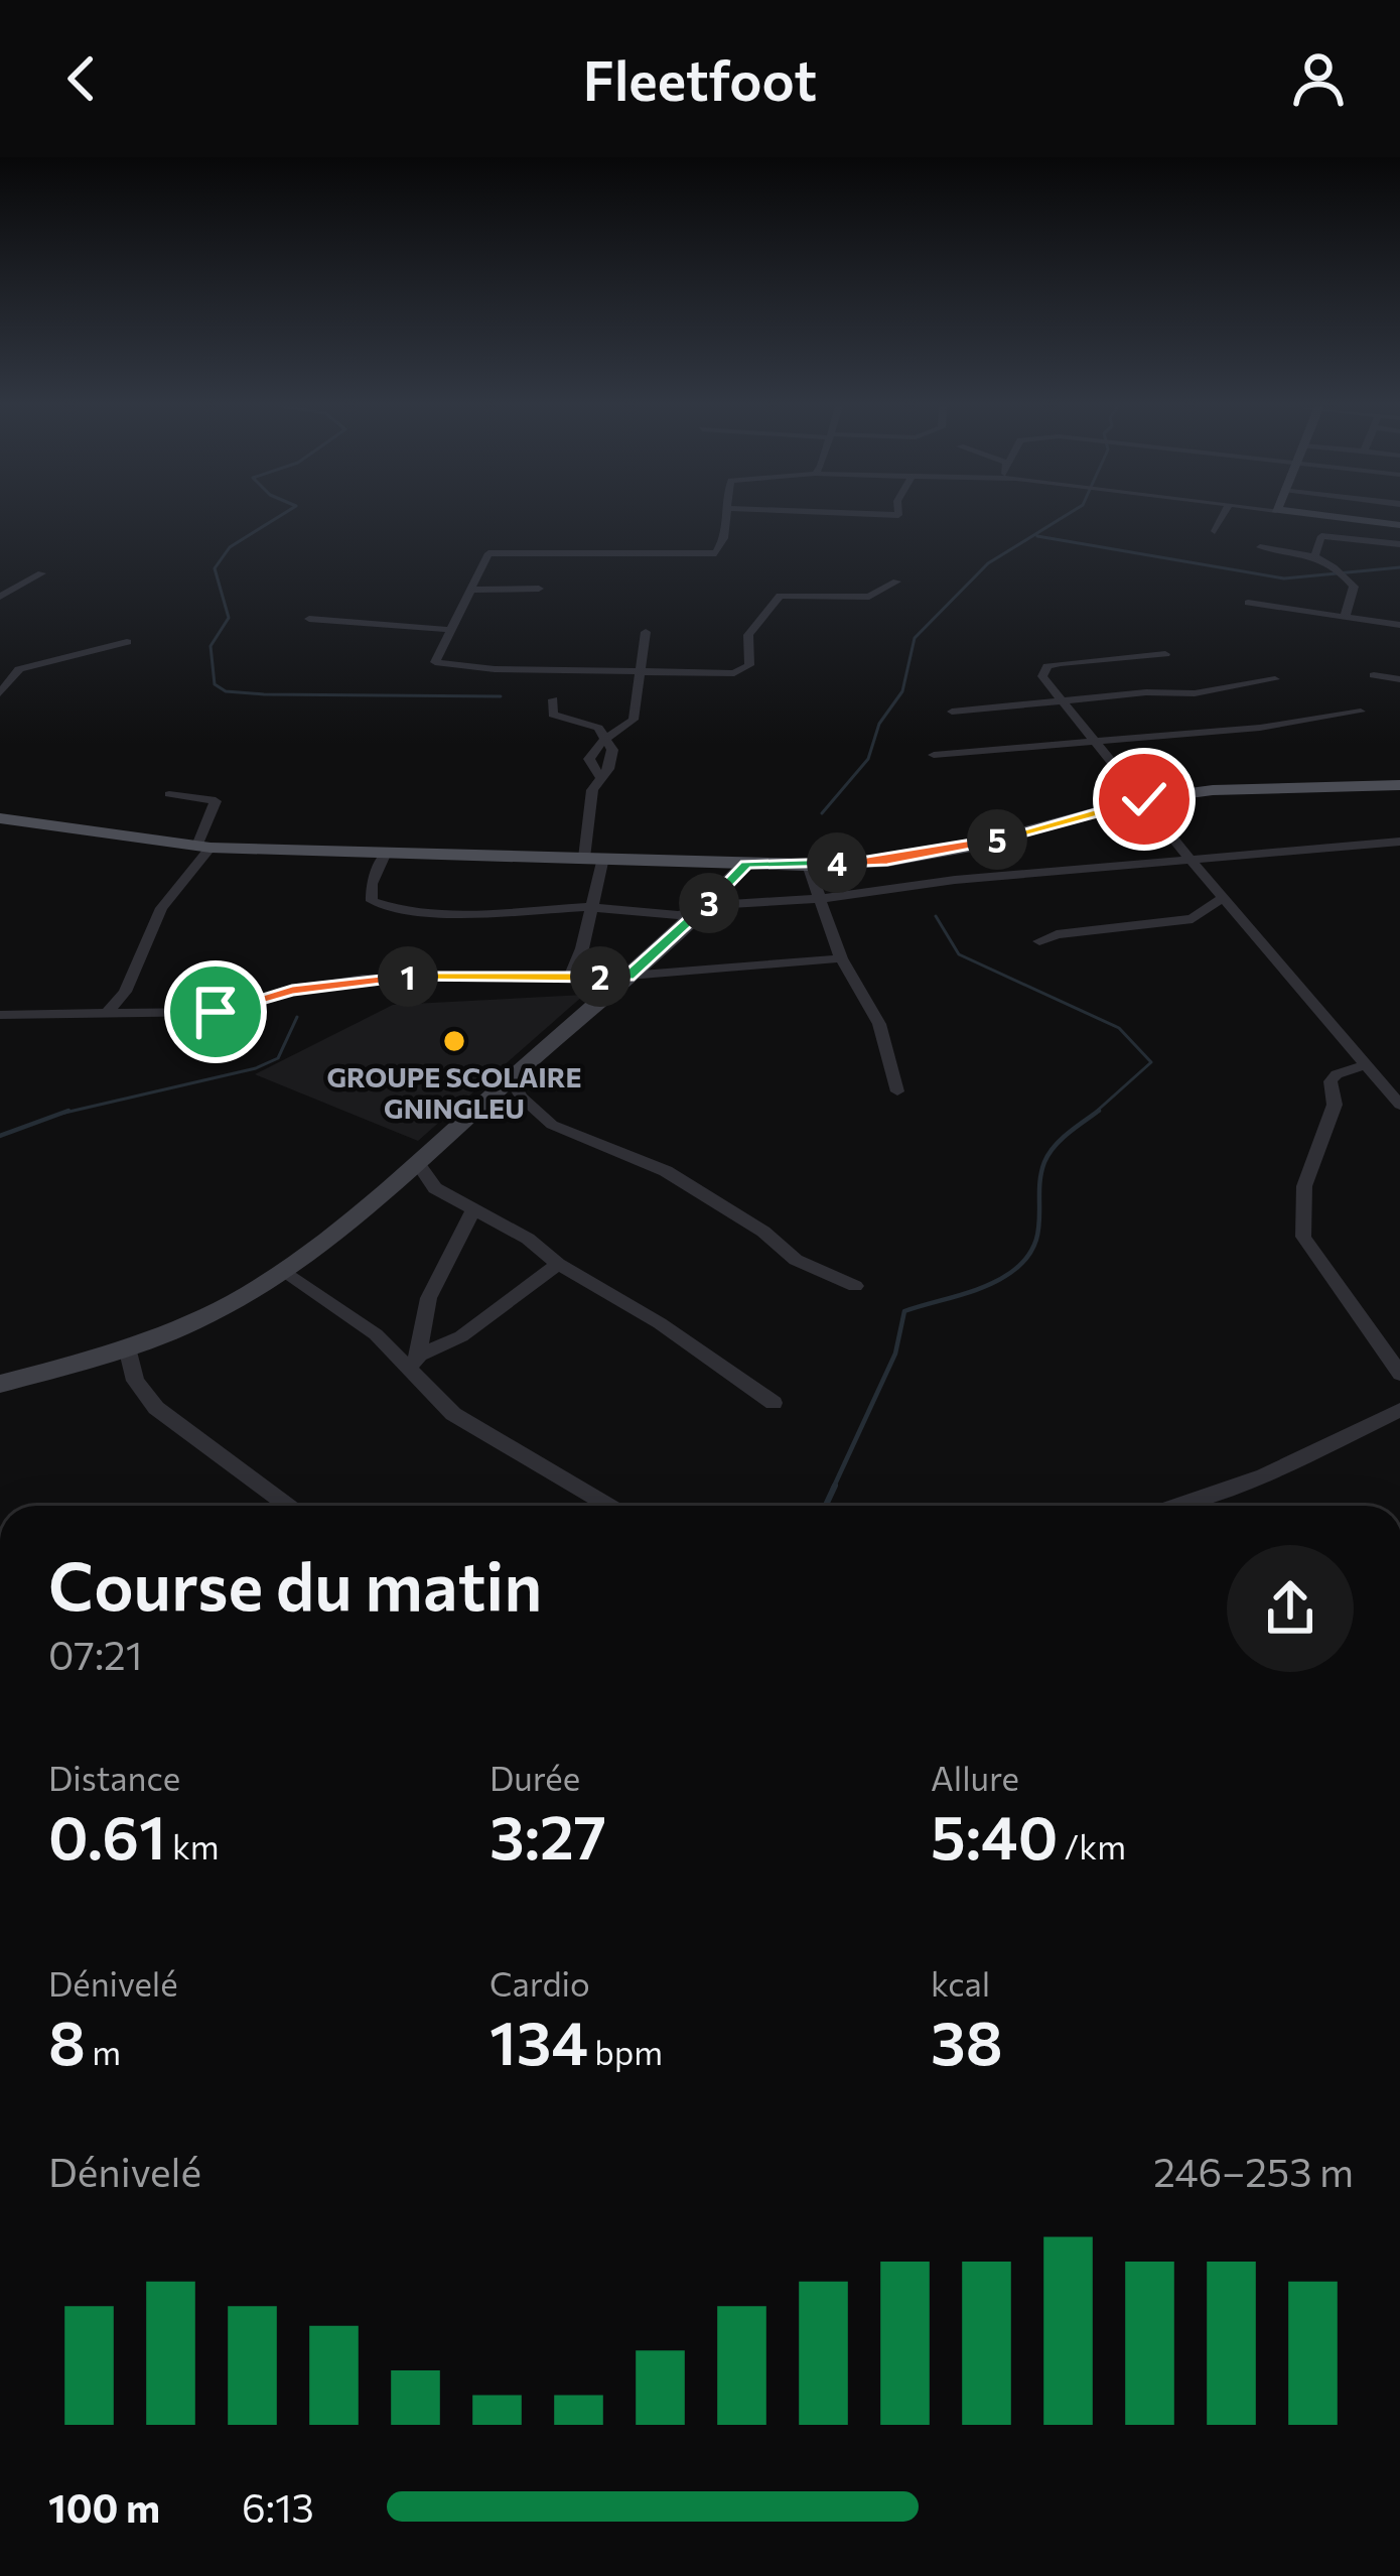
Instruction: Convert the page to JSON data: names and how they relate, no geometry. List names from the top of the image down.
{
  "places": ["GROUPE SCOLAIRE GNINGLEU"],
  "page": {
    "header": "Fleetfoot",
    "pins": [
      "5",
      "4",
      "3",
      "1",
      "2"
    ],
    "heading": ["Course du matin", "07:21"],
    "stats": [
      ["Distance", "0.61 km"],
      ["Durée", "3:27"],
      ["Allure", "5:40 /km"],
      ["Dénivelé", "8 m"],
      ["Cardio", "134 bpm"],
      ["kcal", "38"]
    ],
    "chart": ["Dénivelé", "246–253 m"],
    "list": [
      {
        "name": "100 m",
        "note": "6:13"
      }
    ]
  }
}
